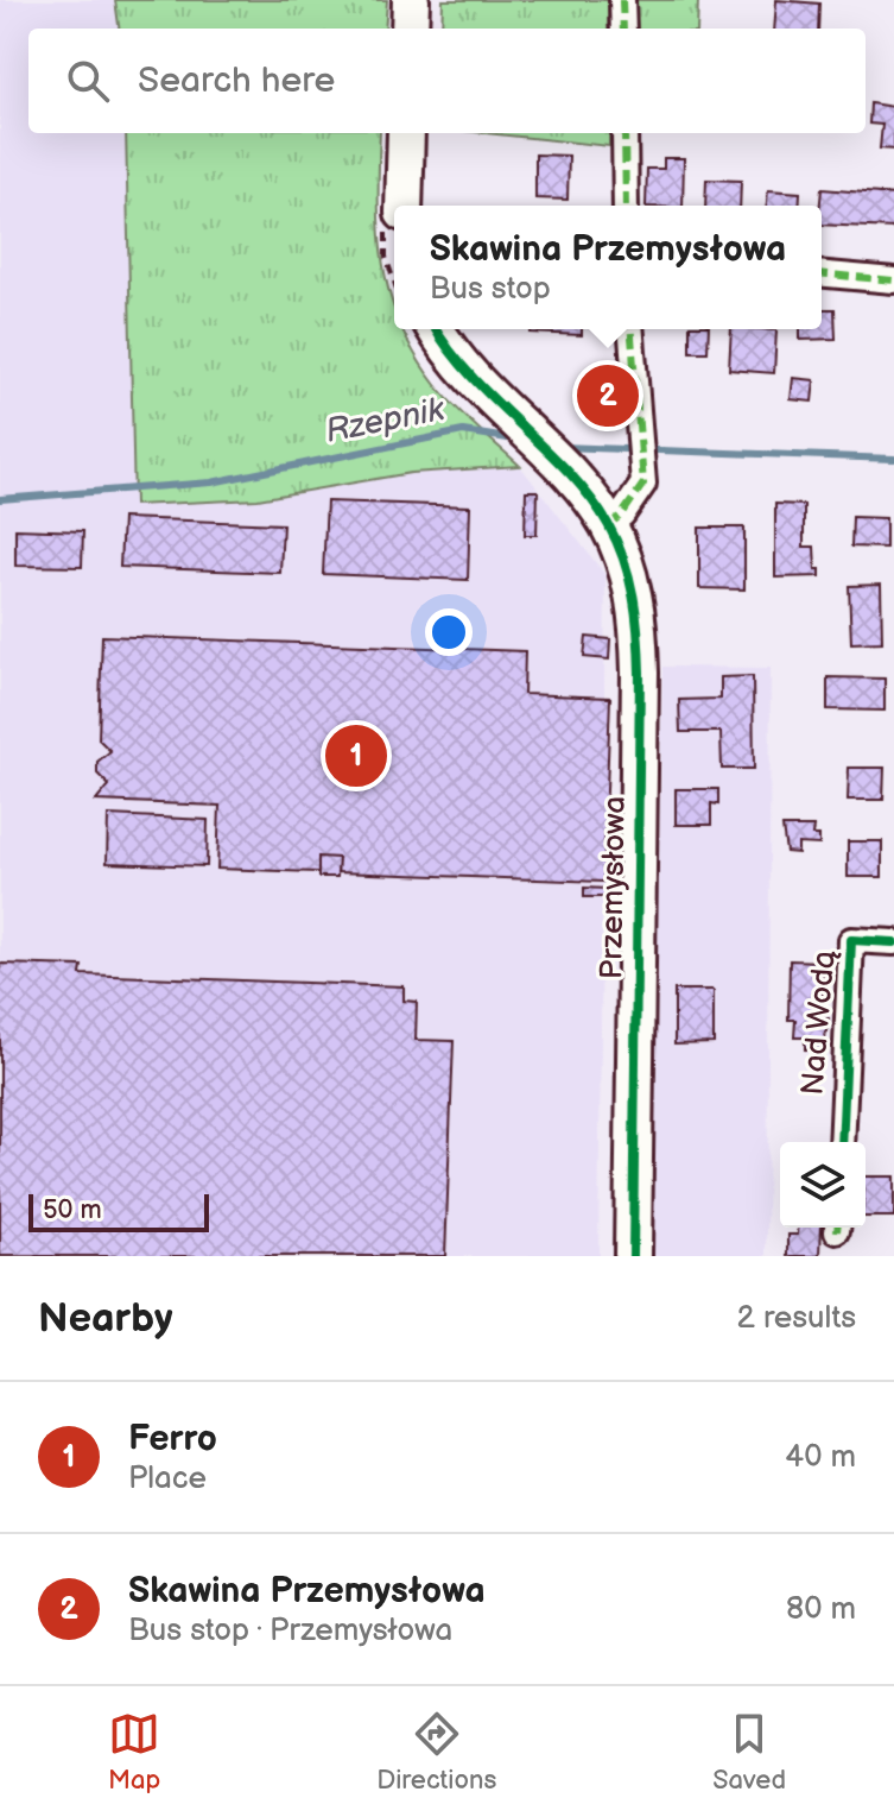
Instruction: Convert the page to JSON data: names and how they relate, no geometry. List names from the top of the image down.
{
  "streets": {
    "street": ["Przemysłowa", "Nad Wodą"]
  },
  "water": ["Rzepnik"],
  "scale_bar": "50 m",
  "page": {
    "search": "Search here",
    "popup": ["Skawina Przemysłowa", "Bus stop"],
    "pins": ["2", "1"],
    "scale": "50 m",
    "heading": ["Nearby", "2 results"],
    "list": [
      {
        "mark": "1",
        "name": "Ferro",
        "note": "Place",
        "value": "40 m"
      },
      {
        "mark": "2",
        "name": "Skawina Przemysłowa",
        "note": "Bus stop · Przemysłowa",
        "value": "80 m"
      }
    ],
    "nav": ["Map", "Directions", "Saved"]
  }
}
